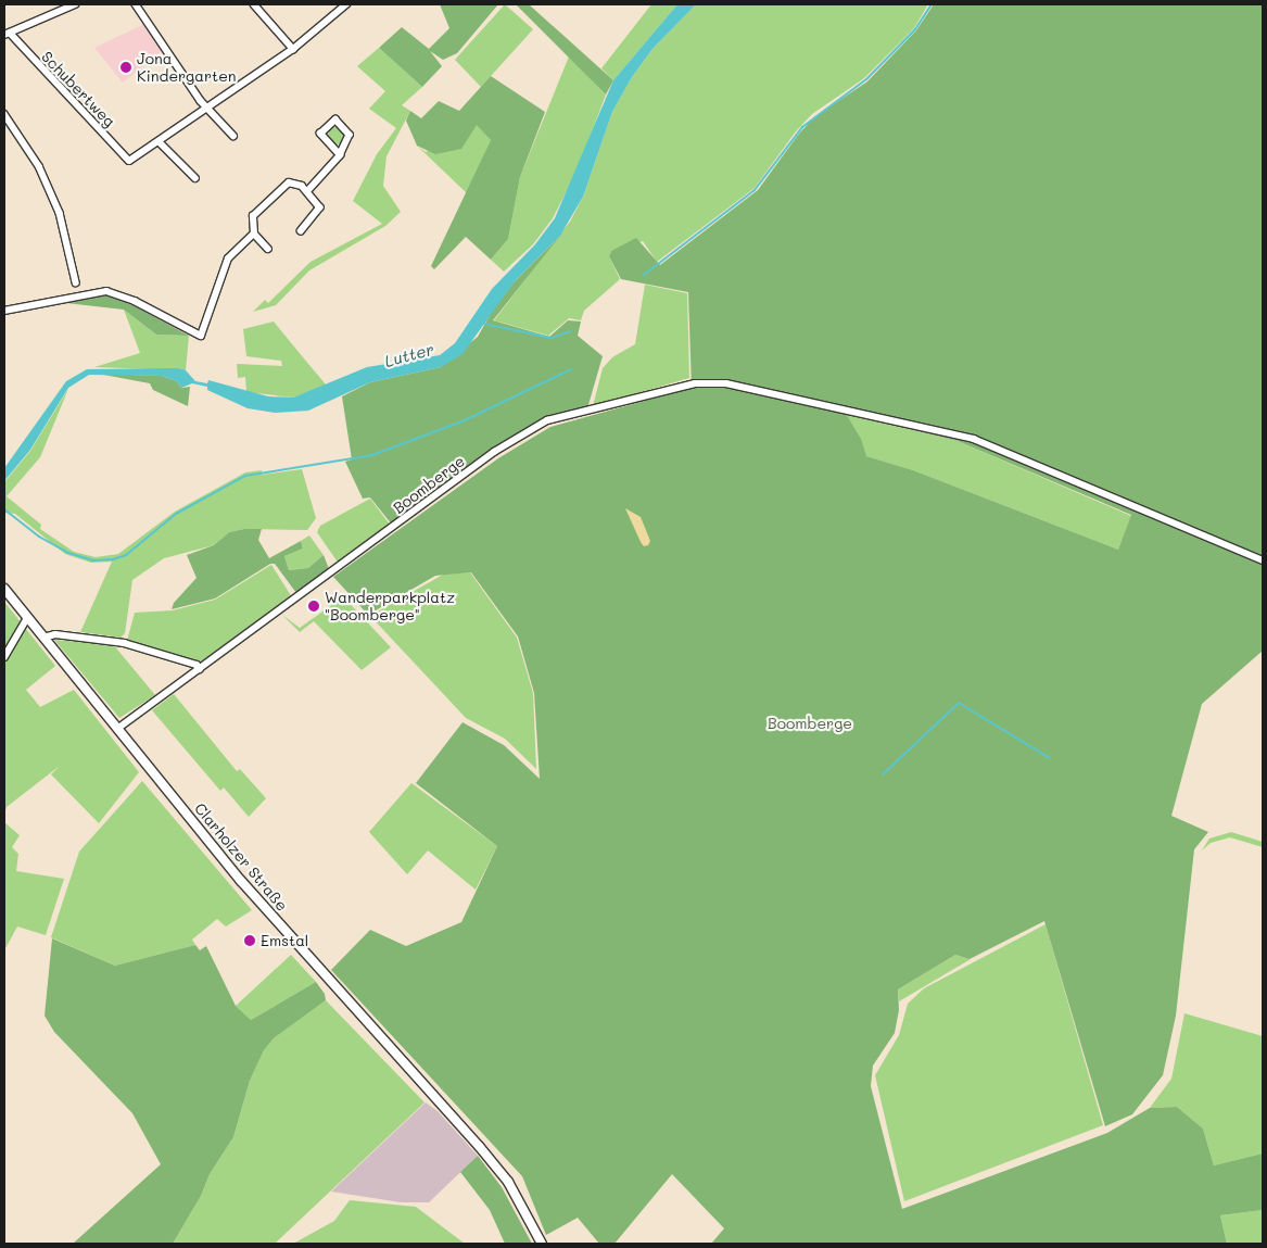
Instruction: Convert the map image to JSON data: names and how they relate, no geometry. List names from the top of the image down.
{
  "streets": {
    "street": ["Schubertweg", "Boomberge", "Clarholzer Straße"]
  },
  "crossings": [
    ["Boomberge", "Clarholzer Straße"]
  ],
  "water": ["Lutter"],
  "parks": ["Boomberge"],
  "places": ["Jona Kindergarten", "Wanderparkplatz \"Boomberge\"", "Emstal"]
}
